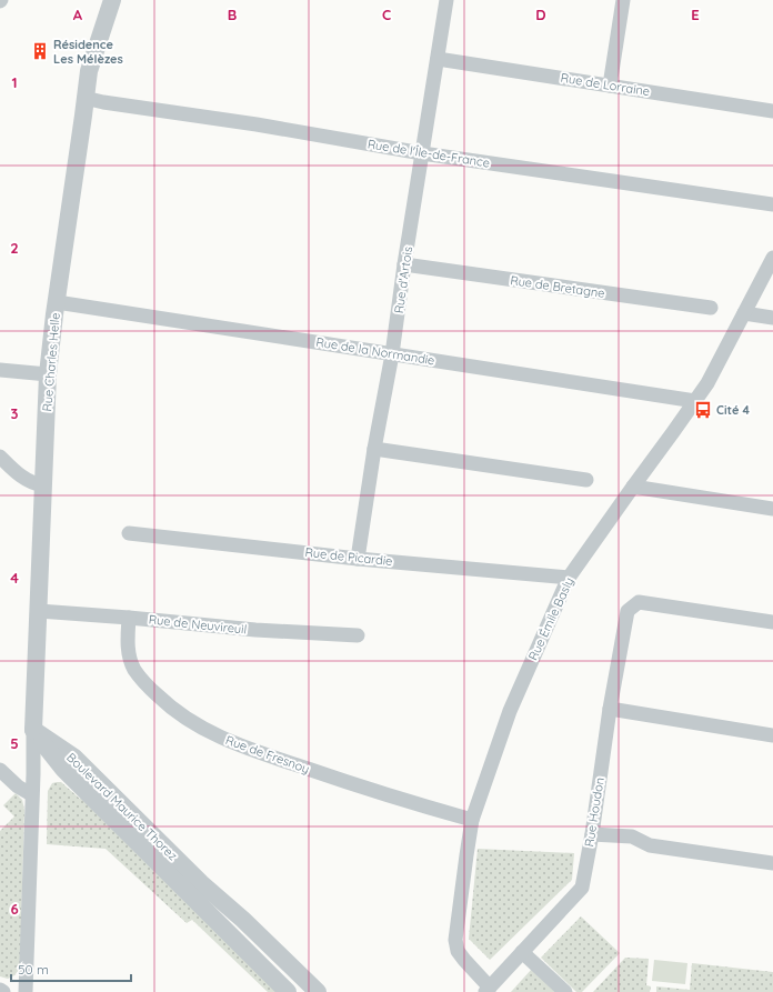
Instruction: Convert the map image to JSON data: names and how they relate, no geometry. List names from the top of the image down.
{
  "streets": {
    "street": [
      "Rue de Lorraine",
      "Rue de l'Île-de-France",
      "Rue d'Artois",
      "Rue de Bretagne",
      "Rue de la Normandie",
      "Rue Charles Helle",
      "Rue de Picardie",
      "Rue Émile Basly",
      "Rue de Neuvireuil",
      "Rue de Fresnoy",
      "Boulevard Maurice Thorez",
      "Rue Houdon"
    ]
  },
  "crossings": [
    ["Rue de Lorraine", "Rue d'Artois"],
    ["Rue de l'Île-de-France", "Rue d'Artois"],
    ["Rue de l'Île-de-France", "Rue Charles Helle"],
    ["Rue d'Artois", "Rue de Bretagne"],
    ["Rue d'Artois", "Rue de la Normandie"],
    ["Rue d'Artois", "Rue de Picardie"],
    ["Rue de la Normandie", "Rue Charles Helle"],
    ["Rue de la Normandie", "Rue Émile Basly"],
    ["Rue Charles Helle", "Rue de Neuvireuil"],
    ["Rue Charles Helle", "Boulevard Maurice Thorez"],
    ["Rue de Picardie", "Rue Émile Basly"],
    ["Rue Émile Basly", "Rue de Fresnoy"],
    ["Rue Émile Basly", "Rue Houdon"],
    ["Rue de Neuvireuil", "Rue de Fresnoy"]
  ],
  "places": {
    "building": ["Résidence Les Mélèzes"],
    "bus stop": ["Cité 4"]
  },
  "scale_bar": "50 m",
  "grid": {
    "columns": [
      "A",
      "B",
      "C",
      "D",
      "E"
    ],
    "rows": [
      "1",
      "2",
      "3",
      "4",
      "5",
      "6"
    ]
  }
}
